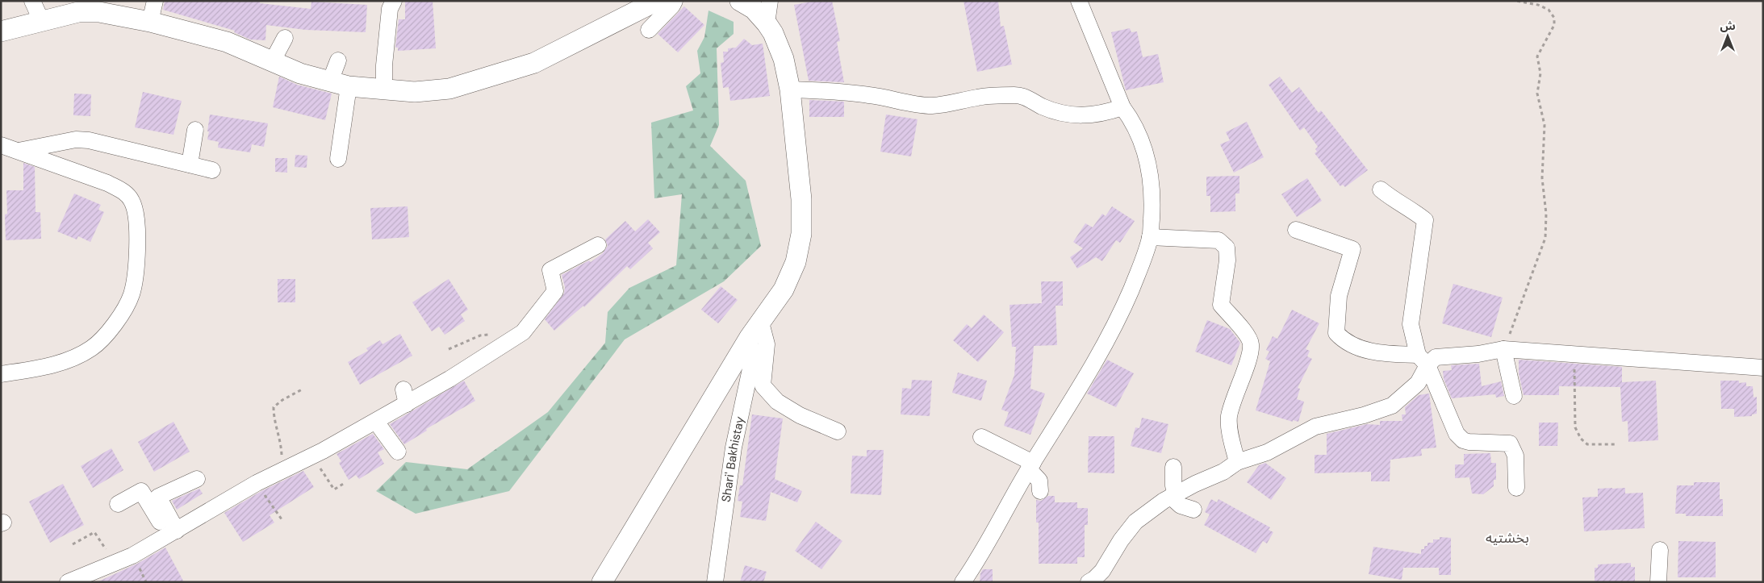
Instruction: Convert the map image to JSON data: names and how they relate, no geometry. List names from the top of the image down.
{
  "streets": {
    "street": ["Shari' Bakhistay"]
  },
  "districts": ["بخشتيه"],
  "north": "top"
}
